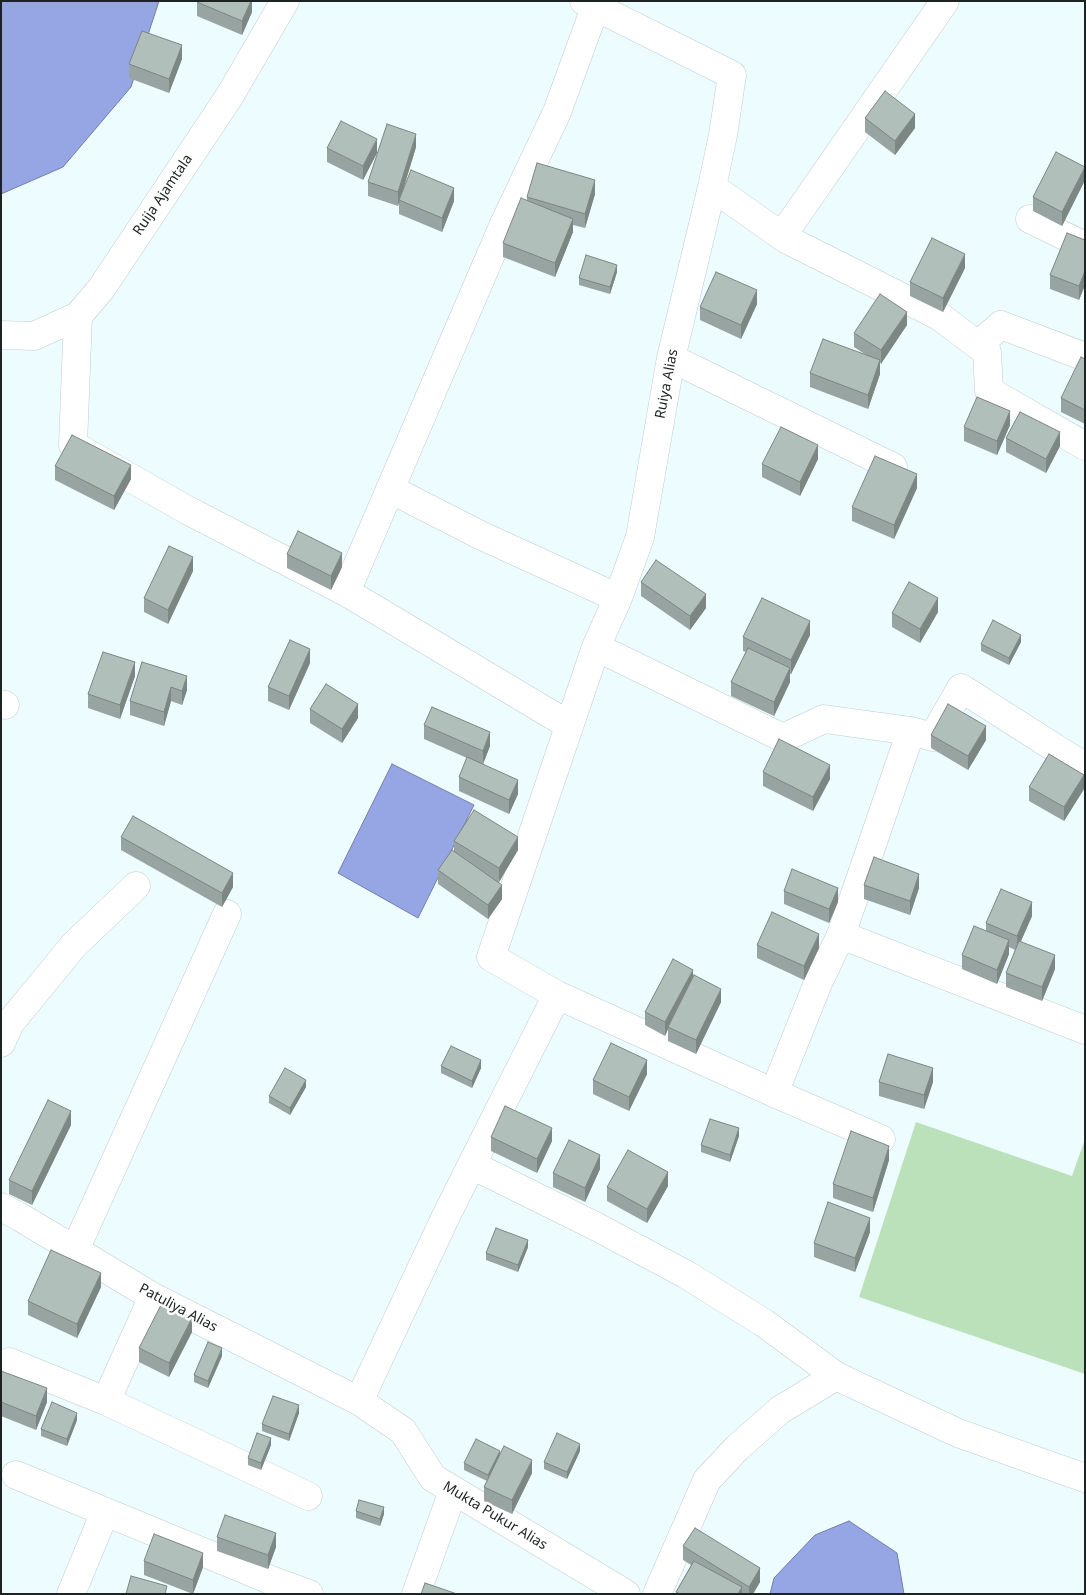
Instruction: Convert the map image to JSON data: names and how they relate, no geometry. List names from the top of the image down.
{
  "streets": {
    "street": [
      "Ruija Ajamtala",
      "Ruiya Alias",
      "Patuliya Alias",
      "Mukta Pukur Alias"
    ]
  },
  "crossings": [
    ["Patuliya Alias", "Mukta Pukur Alias"]
  ]
}
